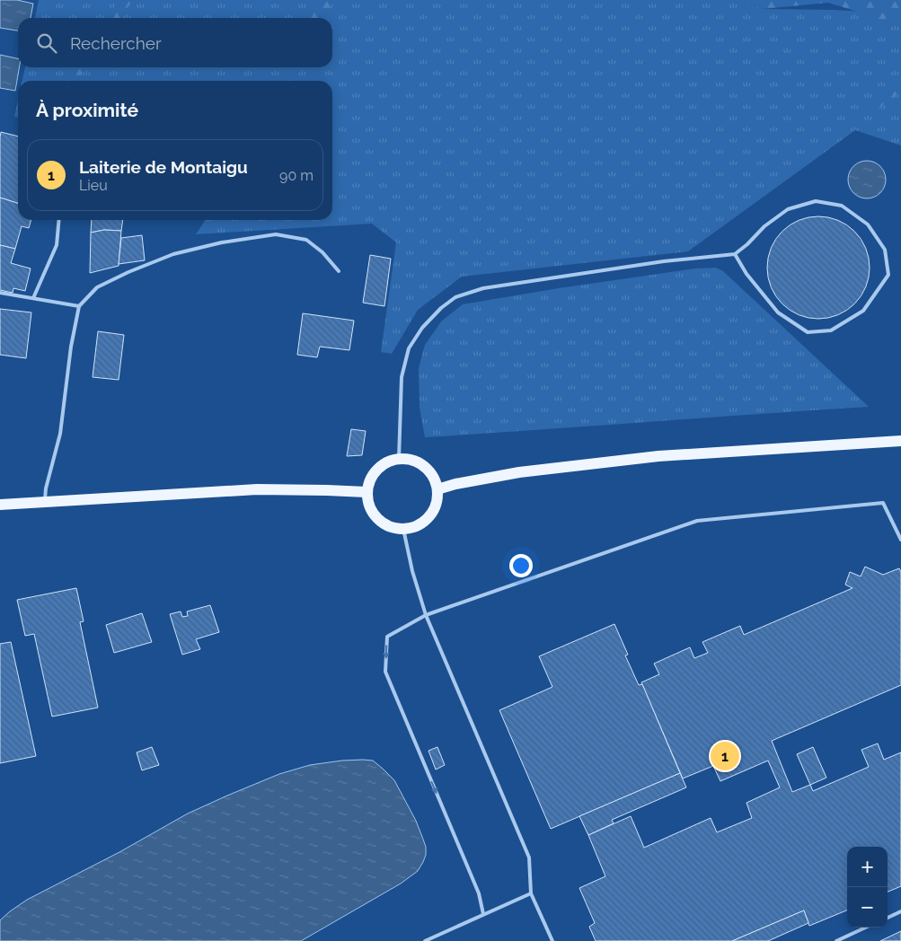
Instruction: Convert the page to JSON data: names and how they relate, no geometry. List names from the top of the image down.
{
  "page": {
    "search": "Rechercher",
    "heading": "À proximité",
    "list": [
      {
        "mark": "1",
        "name": "Laiterie de Montaigu",
        "note": "Lieu",
        "value": "90 m"
      }
    ],
    "pins": "1",
    "map_buttons": ["+", "−"]
  }
}
